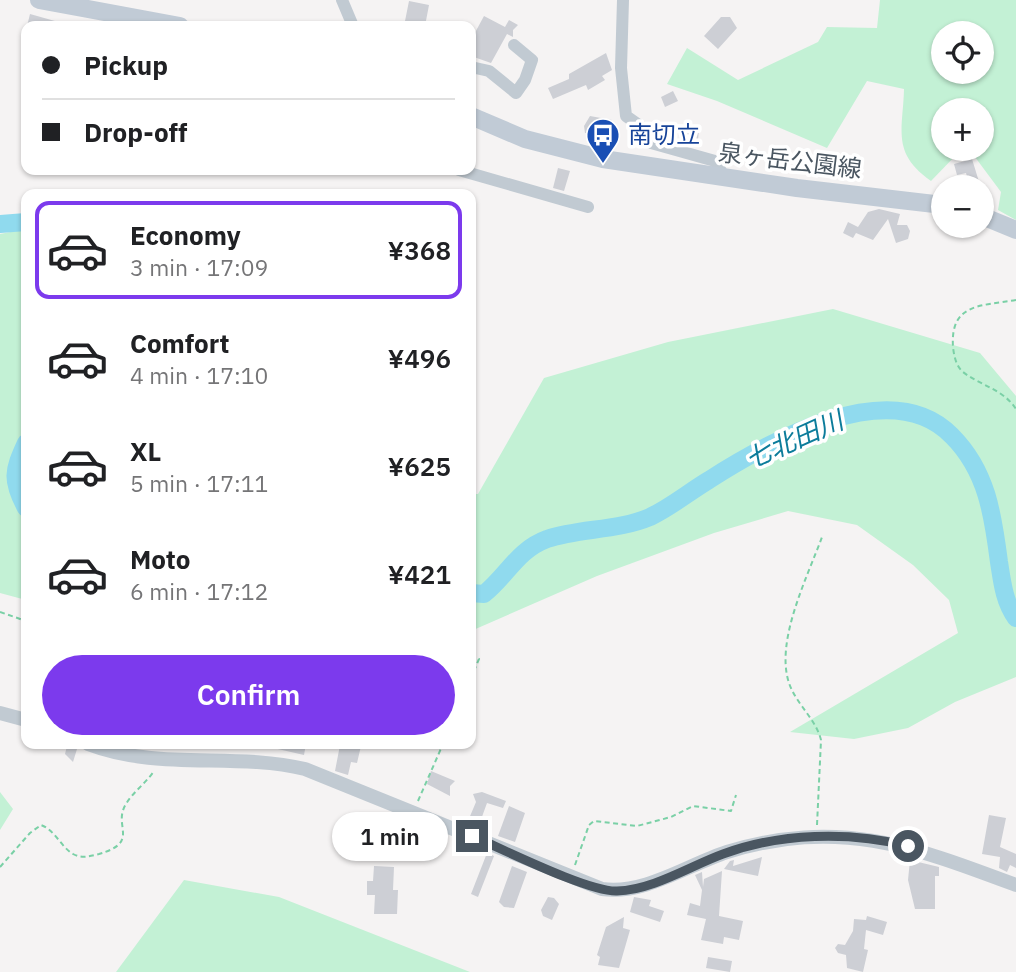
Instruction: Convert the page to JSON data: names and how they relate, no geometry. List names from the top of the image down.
{
  "streets": {
    "main road": ["泉ヶ岳公園線"]
  },
  "water": ["七北田川"],
  "places": {
    "bus stop": ["南切立"]
  },
  "page": {
    "map_buttons": ["+", "−"],
    "banner": ["Pickup", "Drop-off"],
    "list": [
      {
        "name": "Economy",
        "note": "3 min · 17:09",
        "value": "¥368"
      },
      {
        "name": "Comfort",
        "note": "4 min · 17:10",
        "value": "¥496"
      },
      {
        "name": "XL",
        "note": "5 min · 17:11",
        "value": "¥625"
      },
      {
        "name": "Moto",
        "note": "6 min · 17:12",
        "value": "¥421"
      }
    ],
    "buttons": "Confirm",
    "bubble": "1 min"
  }
}
